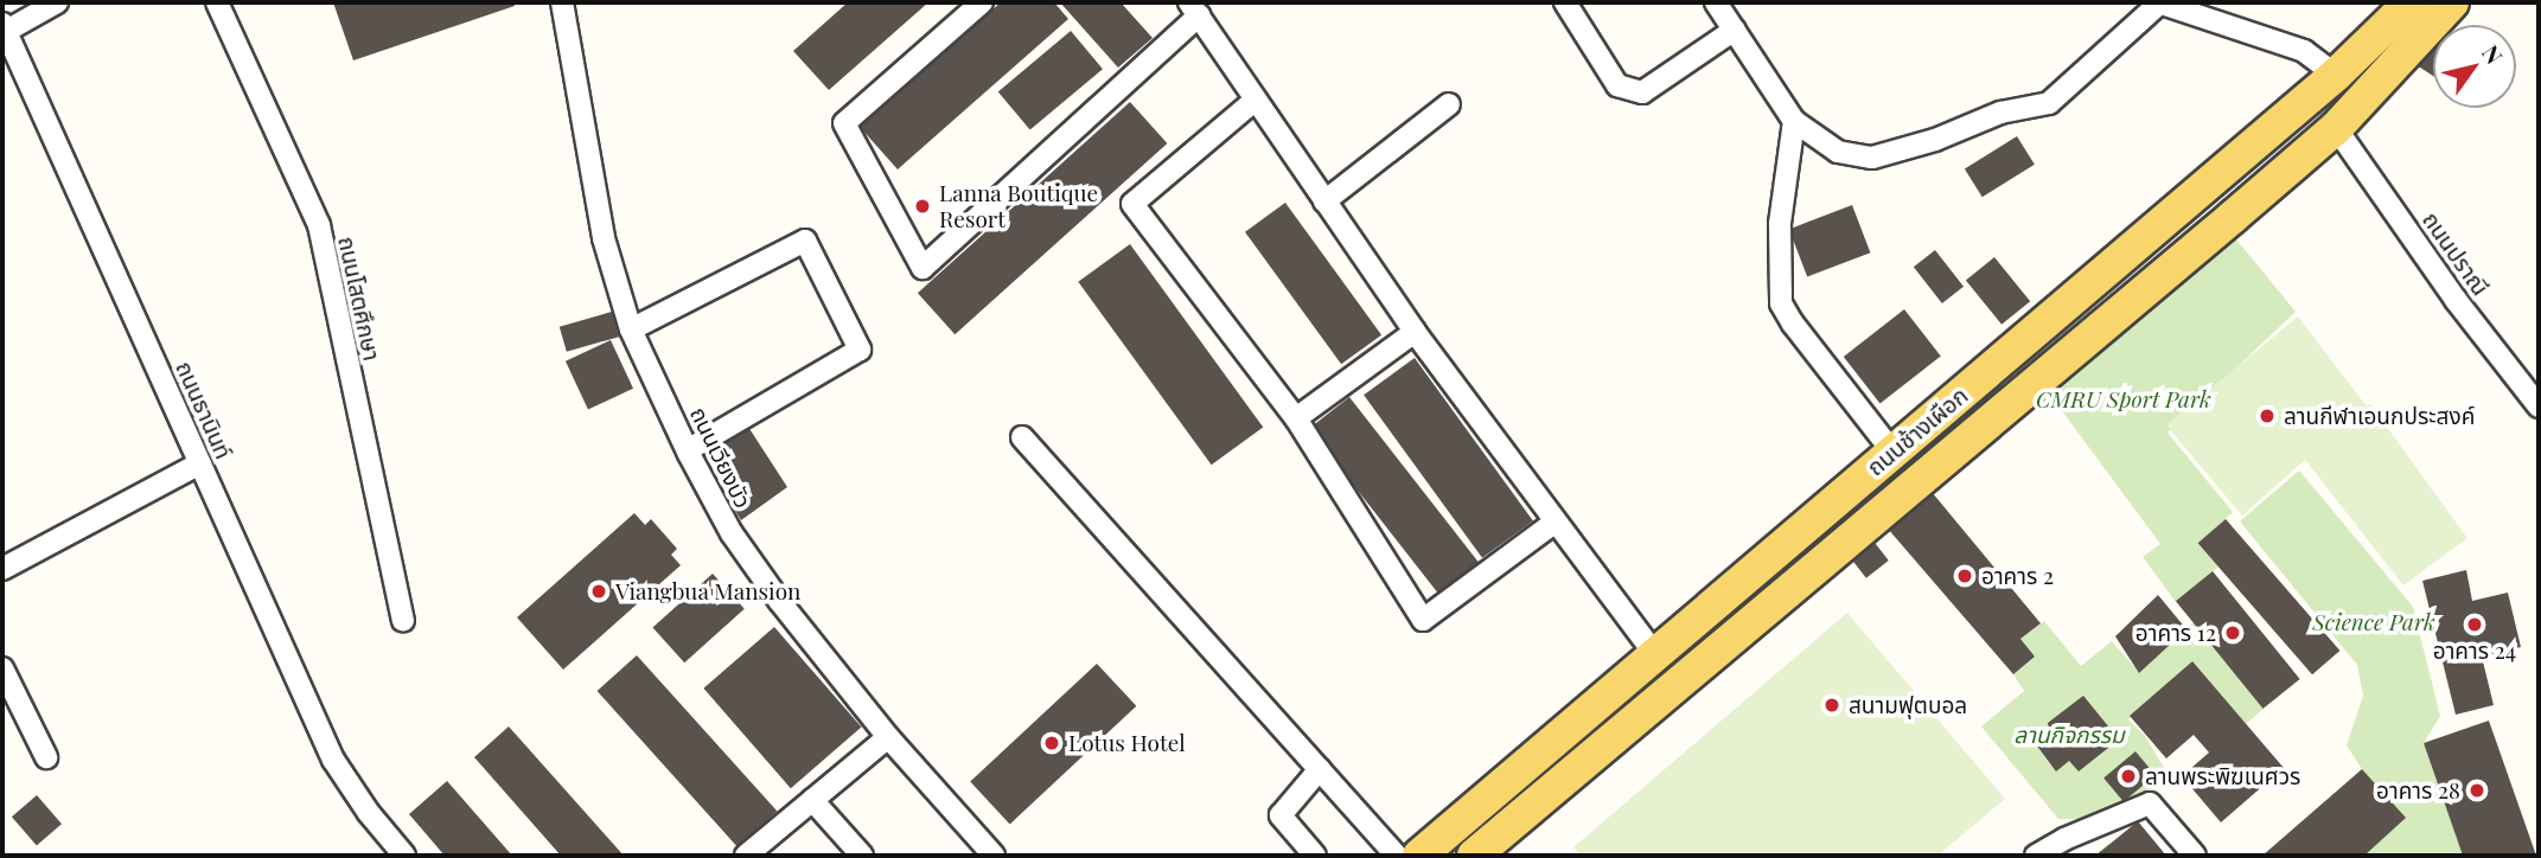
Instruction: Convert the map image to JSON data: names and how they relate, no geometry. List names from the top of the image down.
{
  "streets": {
    "main road": ["ถนนช้างเผือก"],
    "street": [
      "ถนนปราณี",
      "ถนนโสตศึกษา",
      "ถนนธานินท์",
      "ถนนเวียงบัว"
    ]
  },
  "crossings": [
    ["ถนนปราณี", "ถนนช้างเผือก"]
  ],
  "parks": ["CMRU Sport Park", "Science Park", "ลานกิจกรรม"],
  "places": [
    "Lanna Boutique Resort",
    "ลานกีฬาเอนกประสงค์",
    "อาคาร 2",
    "Viangbua Mansion",
    "อาคาร 24",
    "อาคาร 12",
    "สนามฟุตบอล",
    "Lotus Hotel",
    "ลานพระพิฆเนศวร",
    "อาคาร 28"
  ],
  "north": "top right"
}
